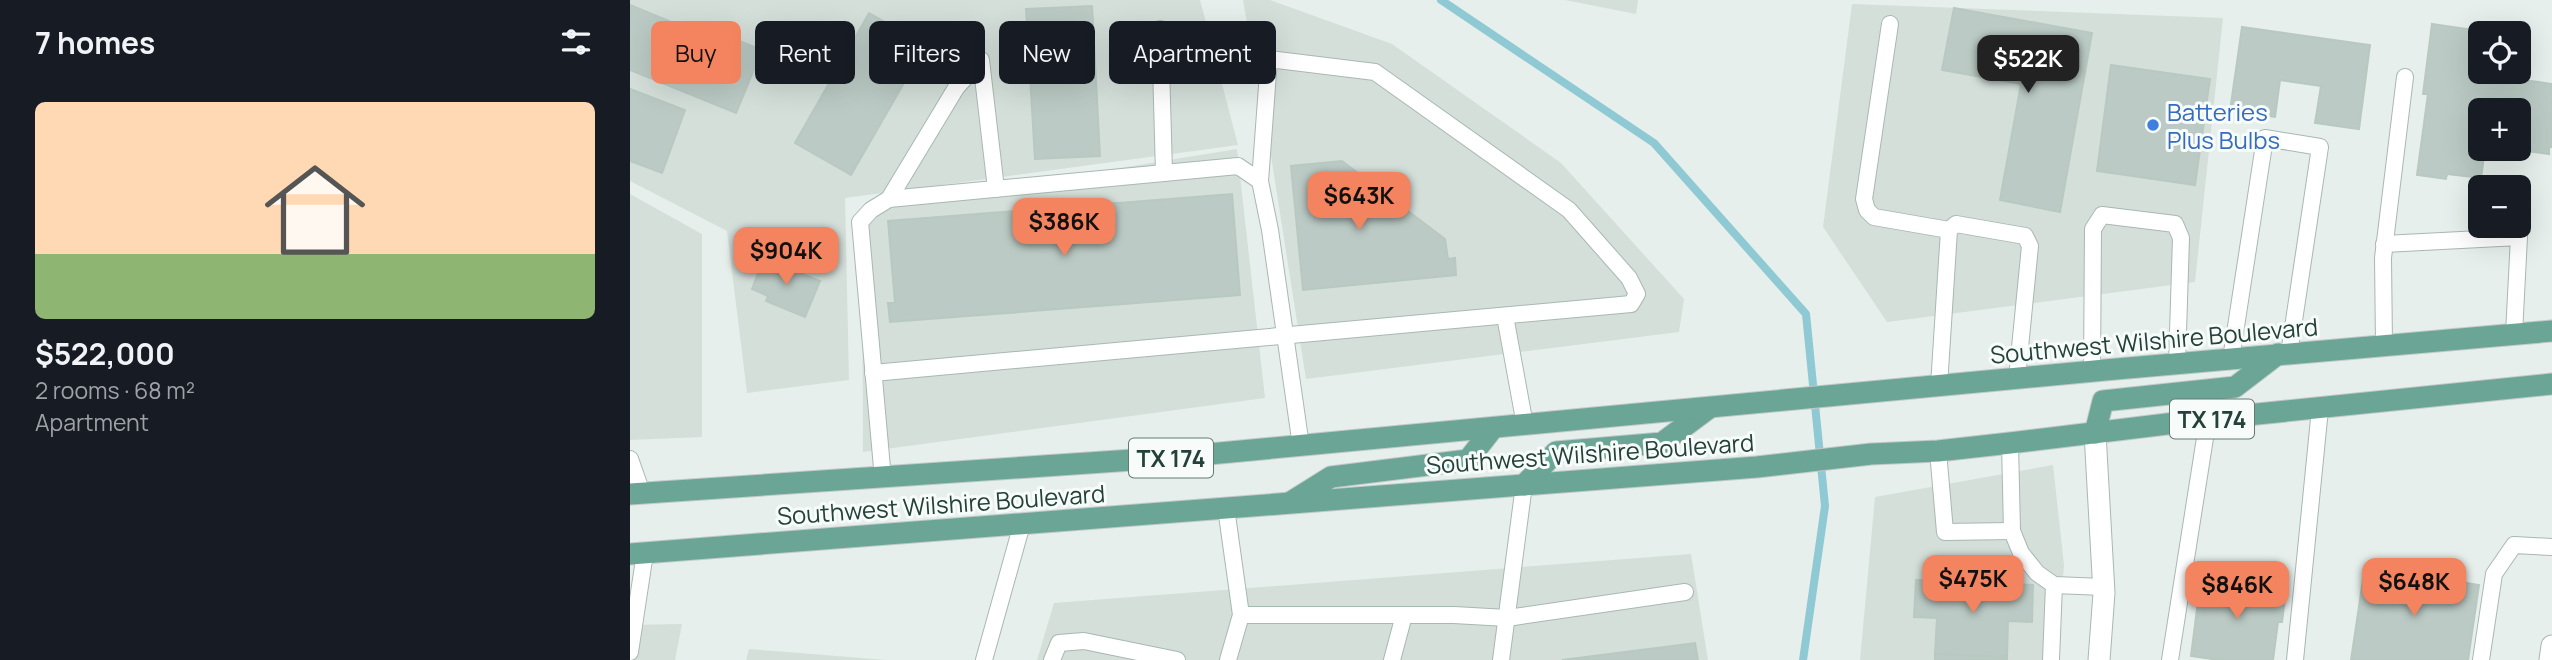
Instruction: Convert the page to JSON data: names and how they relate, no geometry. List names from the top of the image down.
{
  "streets": {
    "main road": ["Southwest Wilshire Boulevard", "TX 174"]
  },
  "places": ["Batteries Plus Bulbs"],
  "page": {
    "heading": "7 homes",
    "map_buttons": ["+", "−"],
    "chip": [
      "Buy",
      "Rent",
      "Filters",
      "New",
      "Apartment"
    ],
    "price": [
      "$522K",
      "$643K",
      "$386K",
      "$904K",
      "$475K",
      "$648K",
      "$846K"
    ],
    "list": [
      {
        "name": "$522,000",
        "note": "2 rooms · 68 m² · Apartment"
      }
    ]
  }
}
